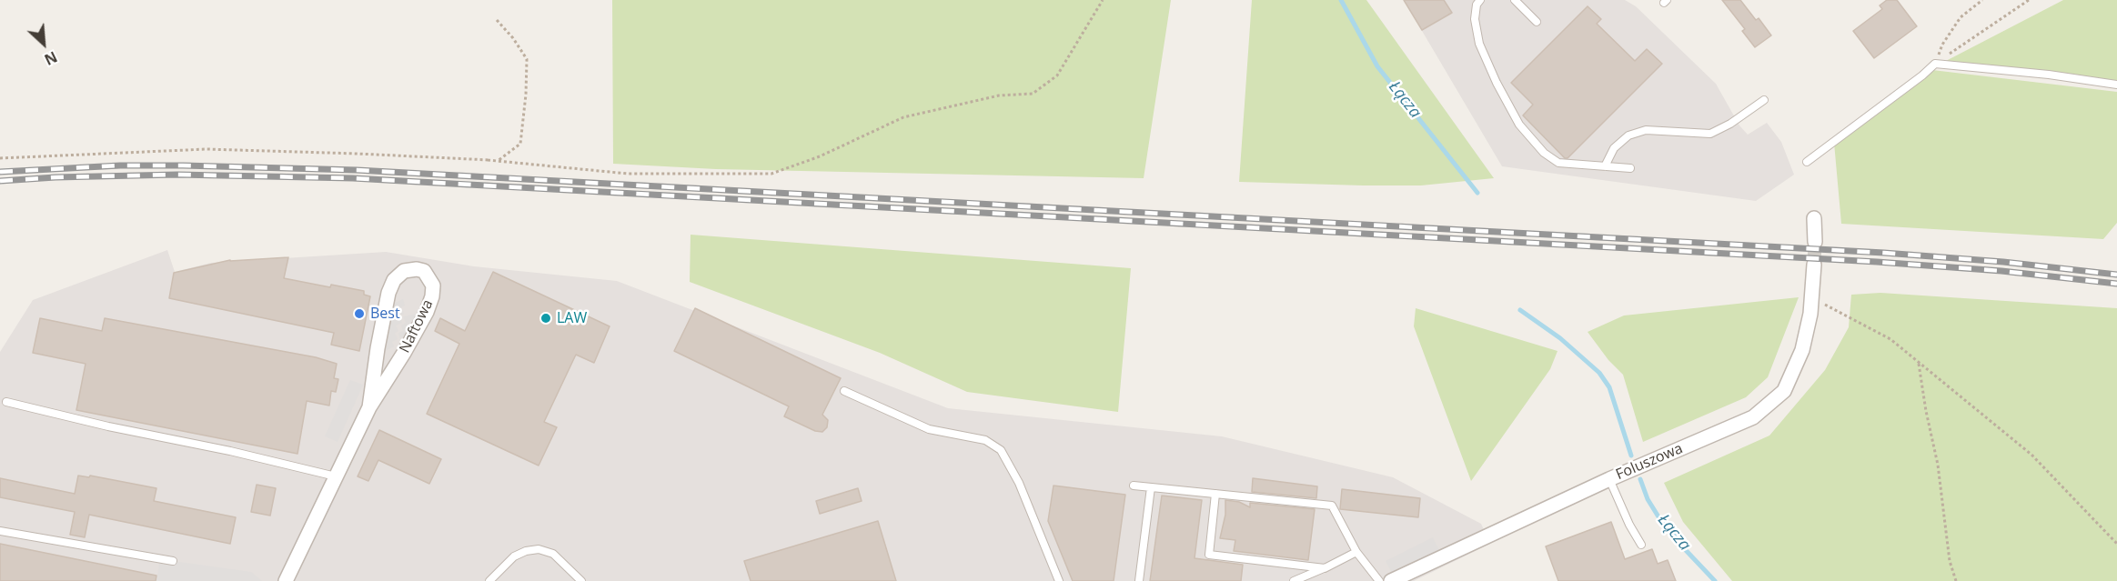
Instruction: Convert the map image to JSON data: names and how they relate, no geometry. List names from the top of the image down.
{
  "streets": {
    "street": ["Naftowa", "Foluszowa"]
  },
  "water": ["Łącza"],
  "places": ["Best", "LAW"],
  "north": "bottom right"
}
